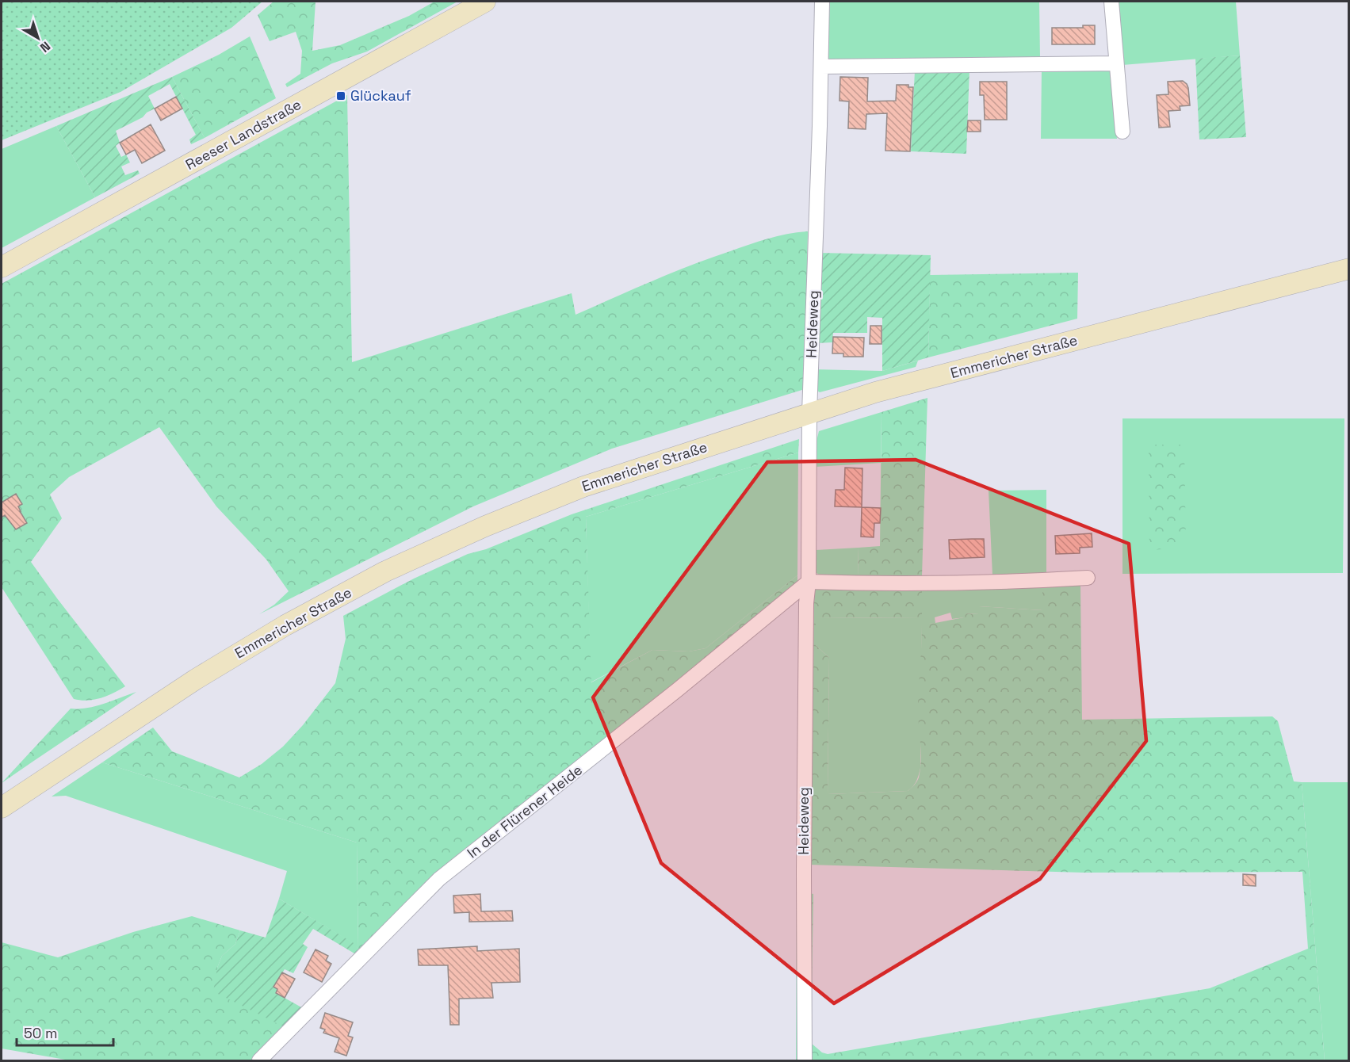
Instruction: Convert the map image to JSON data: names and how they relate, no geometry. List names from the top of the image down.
{
  "streets": {
    "main road": ["Reeser Landstraße", "Emmericher Straße"],
    "street": ["Heideweg", "In der Flürener Heide"]
  },
  "crossings": [
    ["Heideweg", "Emmericher Straße"],
    ["Heideweg", "In der Flürener Heide"]
  ],
  "places": {
    "transit": ["Glückauf"]
  },
  "scale_bar": "50 m",
  "north": "bottom right"
}
